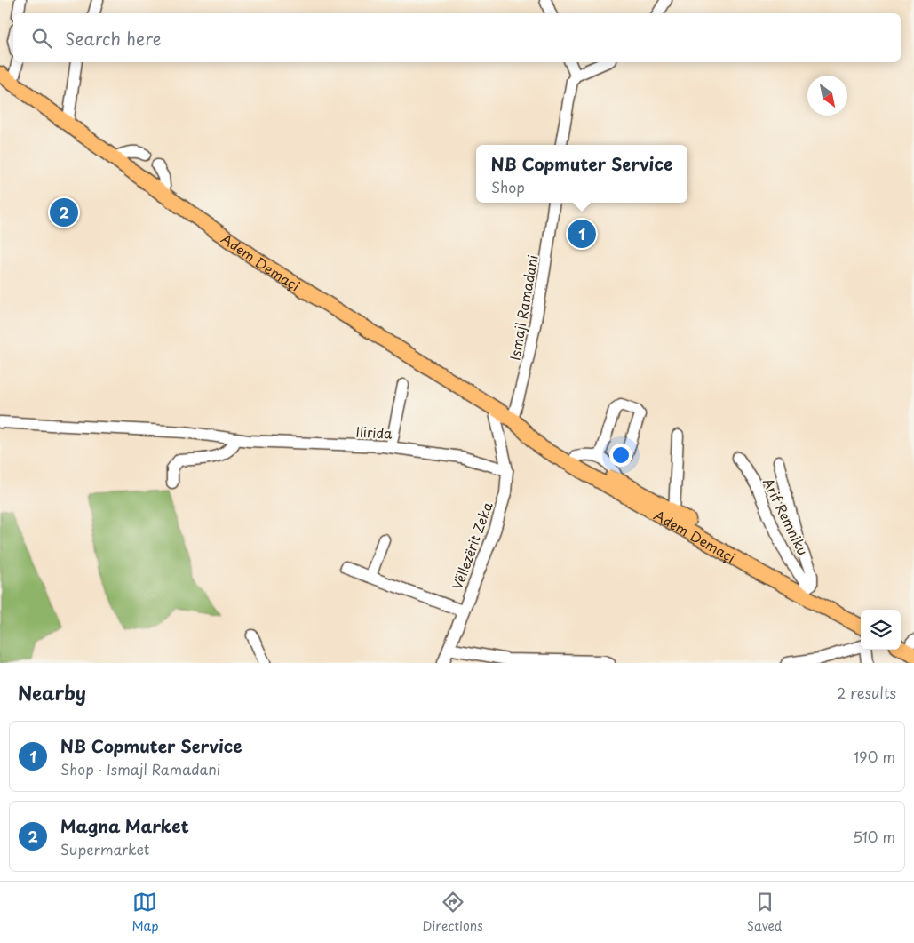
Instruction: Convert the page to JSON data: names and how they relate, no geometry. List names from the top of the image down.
{
  "streets": {
    "main road": ["Adem Demaçi"],
    "street": [
      "Ismajl Ramadani",
      "Ilirida",
      "Arif Remniku",
      "Vëllezërit Zeka"
    ]
  },
  "crossings": [
    ["Adem Demaçi", "Ismajl Ramadani"],
    ["Adem Demaçi", "Arif Remniku"],
    ["Adem Demaçi", "Vëllezërit Zeka"],
    ["Ilirida", "Vëllezërit Zeka"]
  ],
  "north": "bottom right",
  "page": {
    "search": "Search here",
    "popup": ["NB Copmuter Service", "Shop"],
    "pins": ["2", "1"],
    "heading": ["Nearby", "2 results"],
    "list": [
      {
        "mark": "1",
        "name": "NB Copmuter Service",
        "note": "Shop · Ismajl Ramadani",
        "value": "190 m"
      },
      {
        "mark": "2",
        "name": "Magna Market",
        "note": "Supermarket",
        "value": "510 m"
      }
    ],
    "nav": ["Map", "Directions", "Saved"]
  }
}
